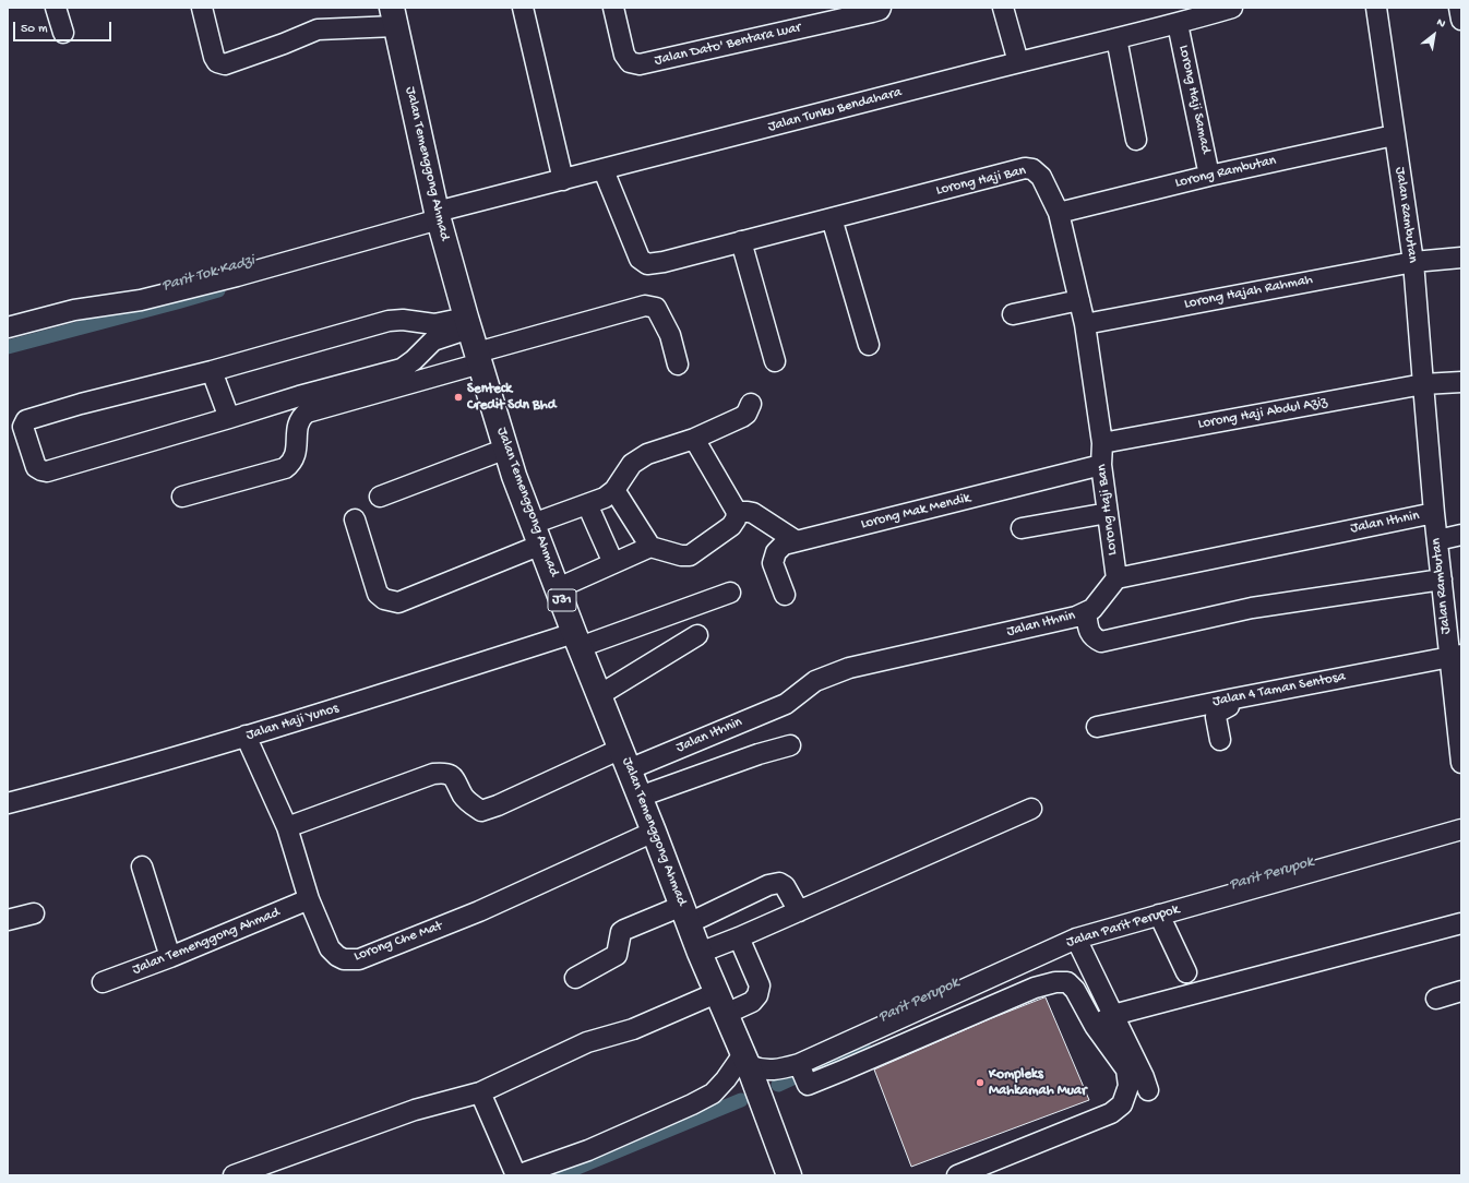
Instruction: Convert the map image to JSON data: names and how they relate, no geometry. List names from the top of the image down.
{
  "streets": {
    "main road": ["Jalan Temenggong Ahmad", "J31"],
    "street": [
      "Jalan Dato' Bentara Luar",
      "Lorong Haji Samad",
      "Jalan Tunku Bendahara",
      "Lorong Rambutan",
      "Lorong Haji Ban",
      "Jalan Rambutan",
      "Lorong Hajah Rahmah",
      "Lorong Haji Abdul Aziz",
      "Lorong Mak Mendik",
      "Jalan Ithnin",
      "Jalan 4 Taman Sentosa",
      "Jalan Haji Yunos",
      "Jalan Parit Perupok",
      "Lorong Che Mat"
    ]
  },
  "crossings": [
    ["Lorong Haji Samad", "Jalan Tunku Bendahara"],
    ["Lorong Haji Samad", "Lorong Rambutan"],
    ["Jalan Tunku Bendahara", "Jalan Temenggong Ahmad"],
    ["Jalan Tunku Bendahara", "Lorong Haji Ban"],
    ["Jalan Temenggong Ahmad", "Jalan Ithnin"],
    ["Jalan Temenggong Ahmad", "Jalan Haji Yunos"],
    ["Jalan Temenggong Ahmad", "Jalan Parit Perupok"],
    ["Jalan Temenggong Ahmad", "Lorong Che Mat"],
    ["Lorong Rambutan", "Lorong Haji Ban"],
    ["Lorong Rambutan", "Jalan Rambutan"],
    ["Lorong Haji Ban", "Lorong Hajah Rahmah"],
    ["Lorong Haji Ban", "Lorong Haji Abdul Aziz"],
    ["Lorong Haji Ban", "Lorong Mak Mendik"],
    ["Lorong Haji Ban", "Jalan Ithnin"],
    ["Jalan Rambutan", "Lorong Hajah Rahmah"],
    ["Jalan Rambutan", "Lorong Haji Abdul Aziz"],
    ["Jalan Rambutan", "Jalan Ithnin"],
    ["Jalan Rambutan", "Jalan 4 Taman Sentosa"],
    ["Lorong Haji Abdul Aziz", "Jalan Ithnin"],
    ["Jalan Ithnin", "Lorong Che Mat"],
    ["Jalan Haji Yunos", "Lorong Che Mat"]
  ],
  "water": ["Parit Tok Kadzi", "Parit Perupok"],
  "places": ["Senteck Credit Sdn Bhd", "Kompleks Mahkamah Muar"],
  "scale_bar": "50 m",
  "north": "top right"
}
